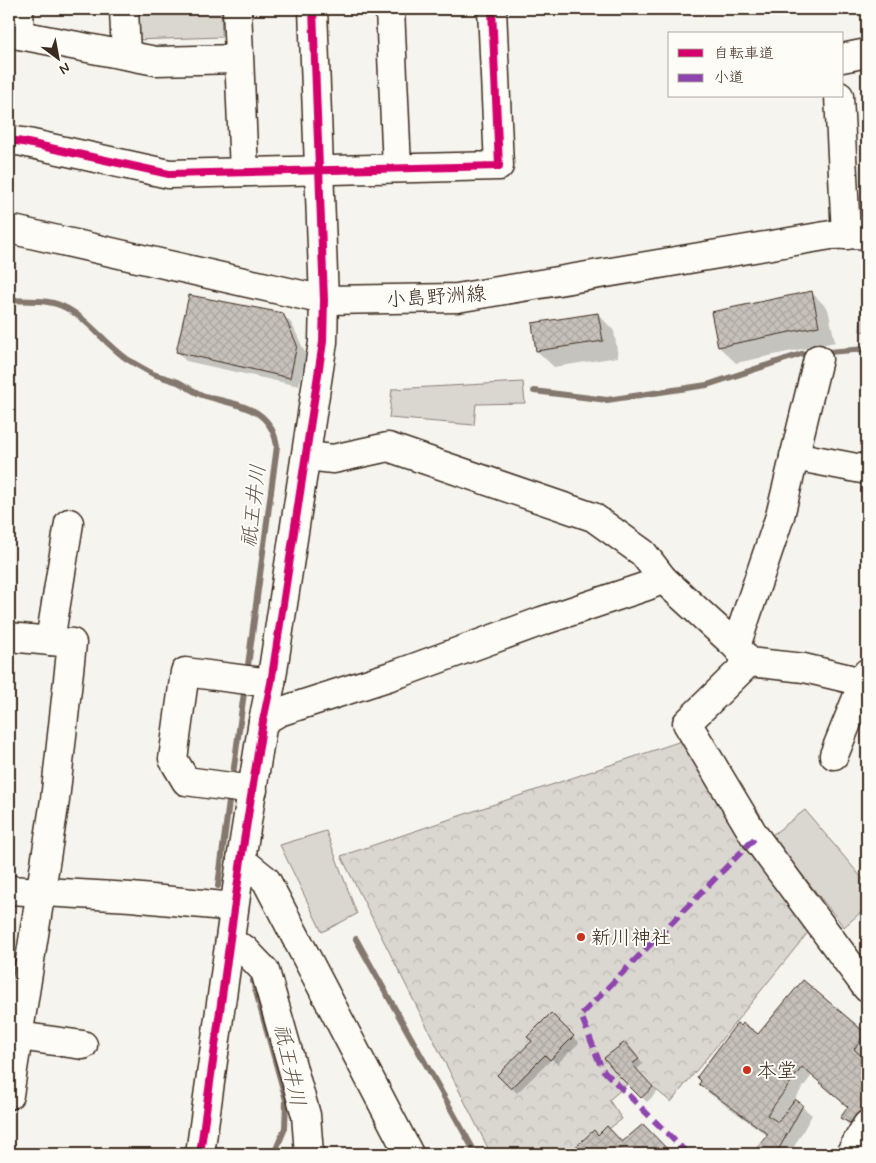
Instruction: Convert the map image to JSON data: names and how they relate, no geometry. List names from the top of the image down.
{
  "streets": {
    "street": ["小島野洲線"]
  },
  "water": ["祇王井川"],
  "places": ["新川神社", "本堂"],
  "legend": ["自転車道", "小道"],
  "north": "bottom right"
}
